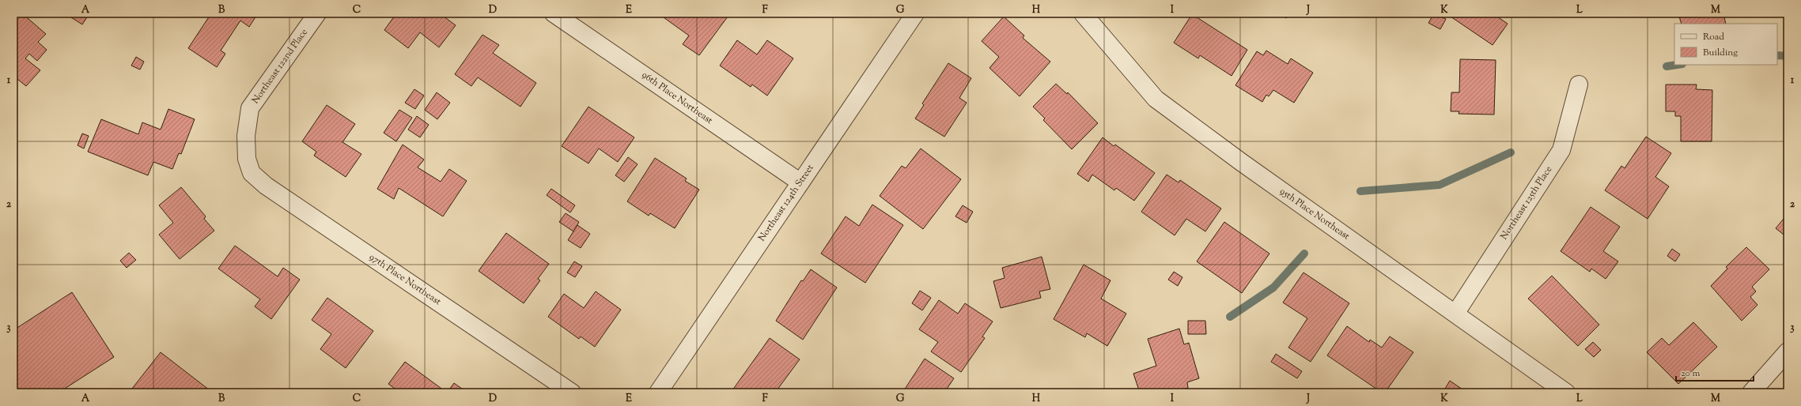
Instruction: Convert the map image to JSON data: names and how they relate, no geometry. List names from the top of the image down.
{
  "streets": {
    "street": [
      "Northeast 122nd Place",
      "96th Place Northeast",
      "Northeast 124th Street",
      "Northeast 125th Place",
      "95th Place Northeast",
      "97th Place Northeast"
    ]
  },
  "crossings": [
    ["Northeast 122nd Place", "97th Place Northeast"],
    ["96th Place Northeast", "Northeast 124th Street"],
    ["Northeast 125th Place", "95th Place Northeast"]
  ],
  "legend": ["Road", "Building"],
  "scale_bar": "20 m",
  "grid": {
    "columns": [
      "A",
      "B",
      "C",
      "D",
      "E",
      "F",
      "G",
      "H",
      "I",
      "J",
      "K",
      "L",
      "M"
    ],
    "rows": ["1", "2", "3"]
  }
}
